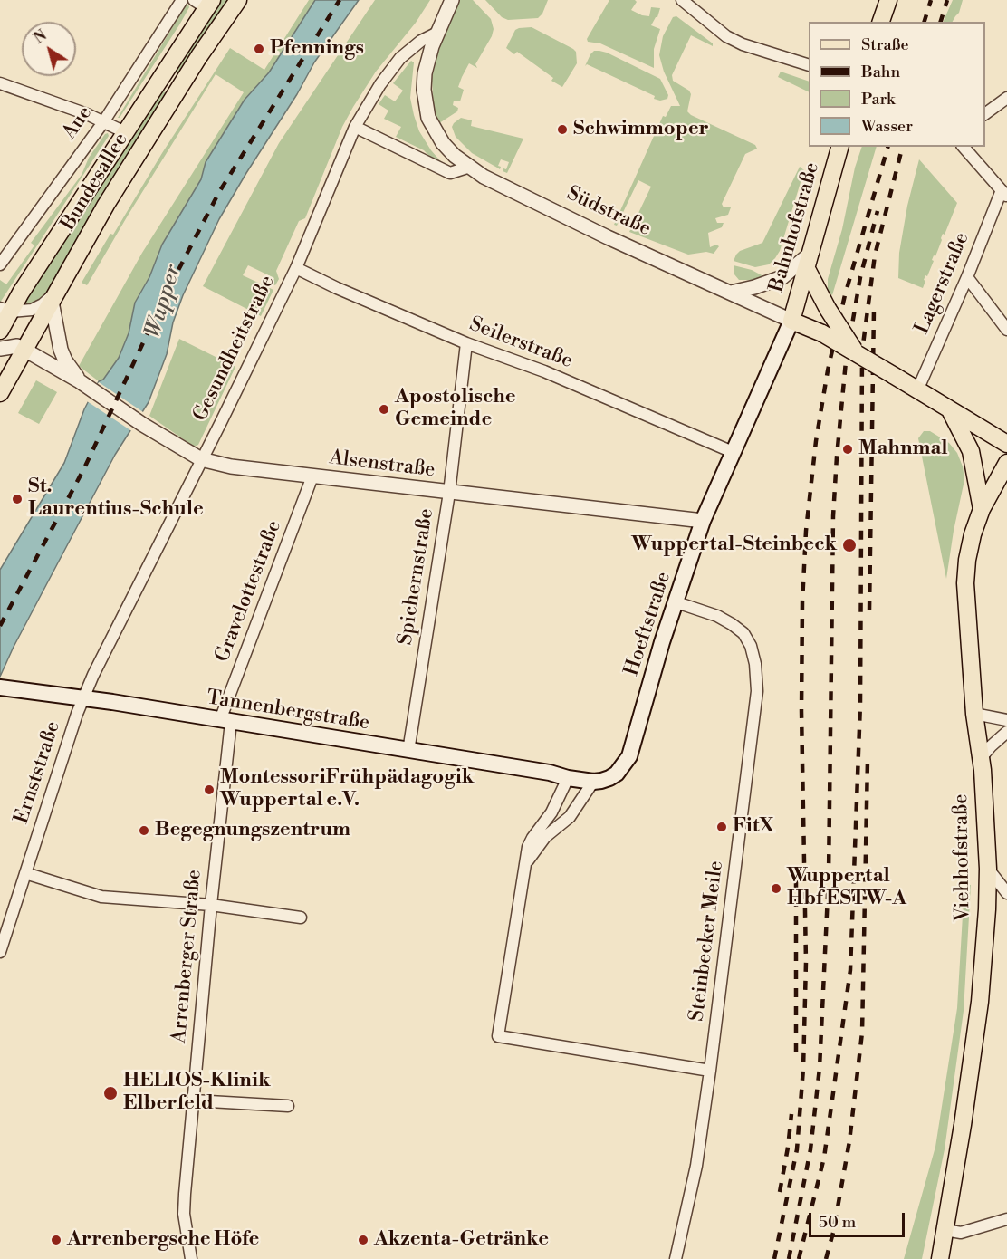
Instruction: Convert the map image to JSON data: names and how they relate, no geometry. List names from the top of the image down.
{
  "streets": {
    "main road": [
      "Bundesallee",
      "Südstraße",
      "Bahnhofstraße",
      "Hoeftstraße",
      "Tannenbergstraße",
      "Viehhofstraße"
    ],
    "street": [
      "Aue",
      "Lagerstraße",
      "Seilerstraße",
      "Gesundheitstraße",
      "Alsenstraße",
      "Spichernstraße",
      "Gravelottestraße",
      "Ernststraße",
      "Steinbecker Meile",
      "Arrenberger Straße"
    ]
  },
  "crossings": [
    ["Bundesallee", "Alsenstraße"],
    ["Südstraße", "Bahnhofstraße"],
    ["Südstraße", "Gesundheitstraße"],
    ["Südstraße", "Hoeftstraße"],
    ["Bahnhofstraße", "Hoeftstraße"],
    ["Seilerstraße", "Gesundheitstraße"],
    ["Seilerstraße", "Spichernstraße"],
    ["Seilerstraße", "Hoeftstraße"],
    ["Gesundheitstraße", "Alsenstraße"],
    ["Gesundheitstraße", "Tannenbergstraße"],
    ["Gesundheitstraße", "Ernststraße"],
    ["Alsenstraße", "Spichernstraße"],
    ["Alsenstraße", "Gravelottestraße"],
    ["Alsenstraße", "Hoeftstraße"],
    ["Spichernstraße", "Tannenbergstraße"],
    ["Gravelottestraße", "Tannenbergstraße"],
    ["Gravelottestraße", "Arrenberger Straße"],
    ["Hoeftstraße", "Tannenbergstraße"],
    ["Hoeftstraße", "Steinbecker Meile"],
    ["Tannenbergstraße", "Ernststraße"],
    ["Tannenbergstraße", "Arrenberger Straße"]
  ],
  "water": ["Wupper"],
  "places": [
    "Pfennings",
    "Schwimmoper",
    "Apostolische Gemeinde",
    "Mahnmal",
    "St. Laurentius-Schule",
    "Wuppertal-Steinbeck",
    "MontessoriFrühpädagogik Wuppertal e.V.",
    "FitX",
    "Begegnungszentrum",
    "Wuppertal Hbf ESTW-A",
    "HELIOS-Klinik Elberfeld",
    "Arrenbergsche Höfe",
    "Akzenta-Getränke"
  ],
  "legend": [
    "Straße",
    "Bahn",
    "Park",
    "Wasser"
  ],
  "scale_bar": "50 m",
  "north": "top left"
}
